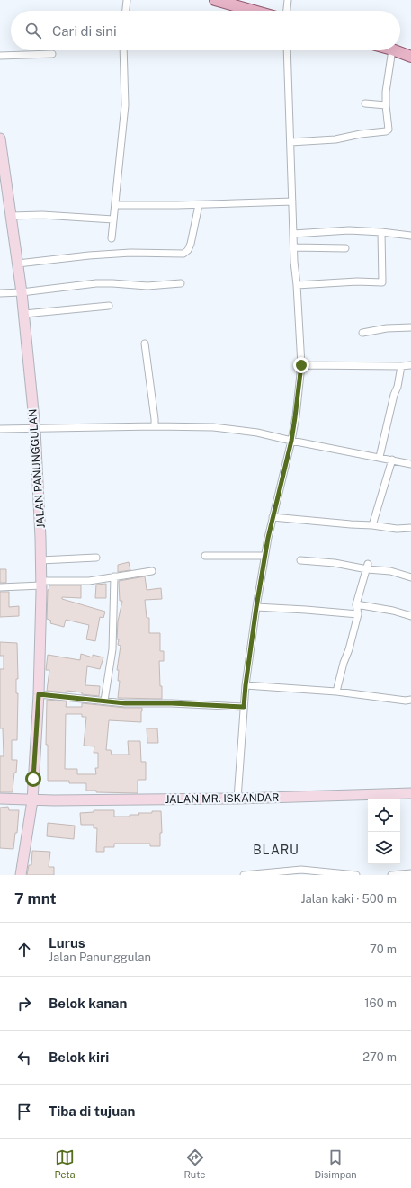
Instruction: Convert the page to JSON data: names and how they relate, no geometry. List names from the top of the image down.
{
  "streets": {
    "main road": ["JALAN PANUNGGULAN", "JALAN MR. ISKANDAR"]
  },
  "crossings": [
    ["JALAN PANUNGGULAN", "JALAN MR. ISKANDAR"]
  ],
  "districts": ["BLARU"],
  "page": {
    "search": "Cari di sini",
    "heading": ["7 mnt", "Jalan kaki · 500 m"],
    "list": [
      ["Lurus", "Jalan Panunggulan", "70 m"],
      ["Belok kanan", "160 m"],
      ["Belok kiri", "270 m"],
      "Tiba di tujuan"
    ],
    "nav": ["Peta", "Rute", "Disimpan"]
  }
}
